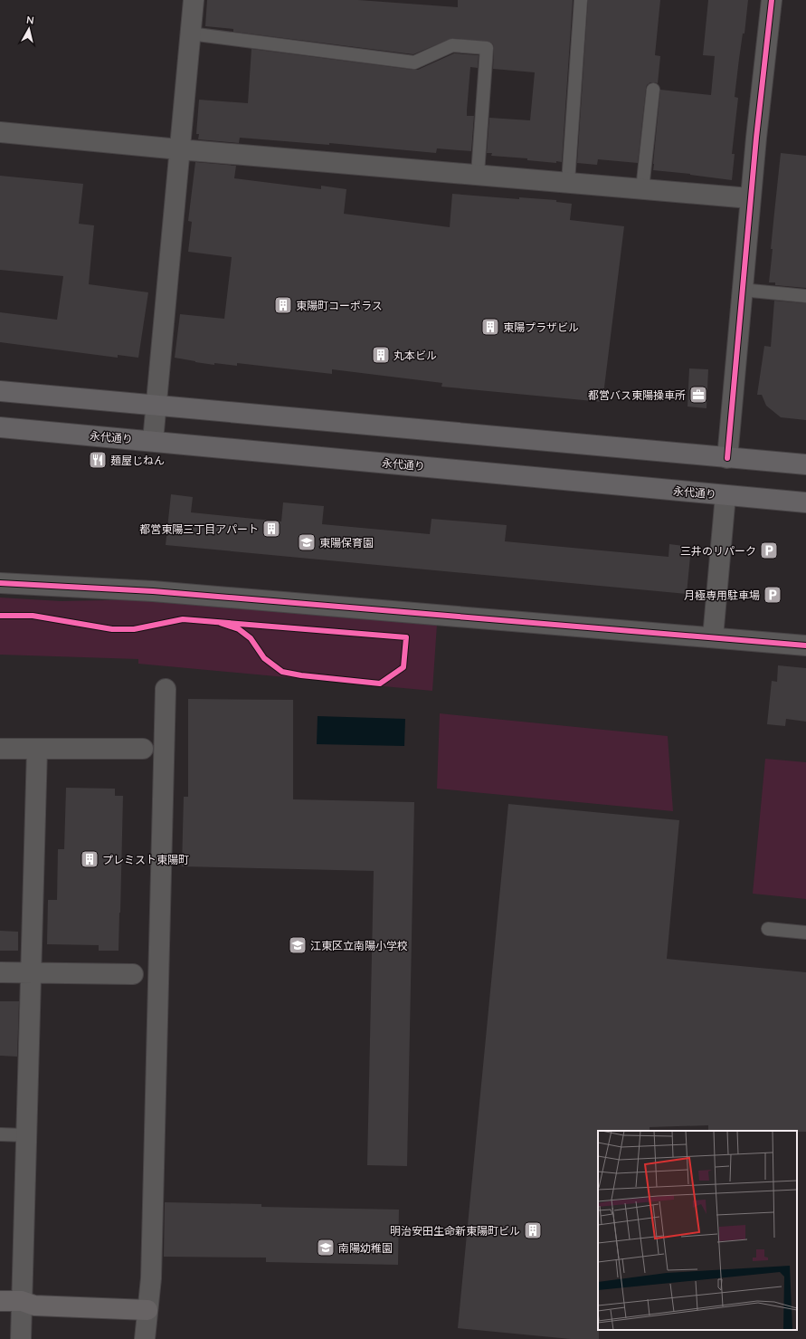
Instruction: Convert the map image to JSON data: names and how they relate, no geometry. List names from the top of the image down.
{
  "streets": {
    "main road": ["永代通り"]
  },
  "places": {
    "building": [
      "東陽町コーポラス",
      "東陽プラザビル",
      "丸本ビル",
      "都営東陽三丁目アパート",
      "プレミスト東陽町",
      "明治安田生命新東陽町ビル"
    ],
    "office": ["都営バス東陽操車所"],
    "restaurant": ["麺屋じねん"],
    "school or university": ["東陽保育園", "江東区立南陽小学校", "南陽幼稚園"],
    "parking": ["三井のリパーク", "月極専用駐車場"]
  },
  "north": "top"
}
